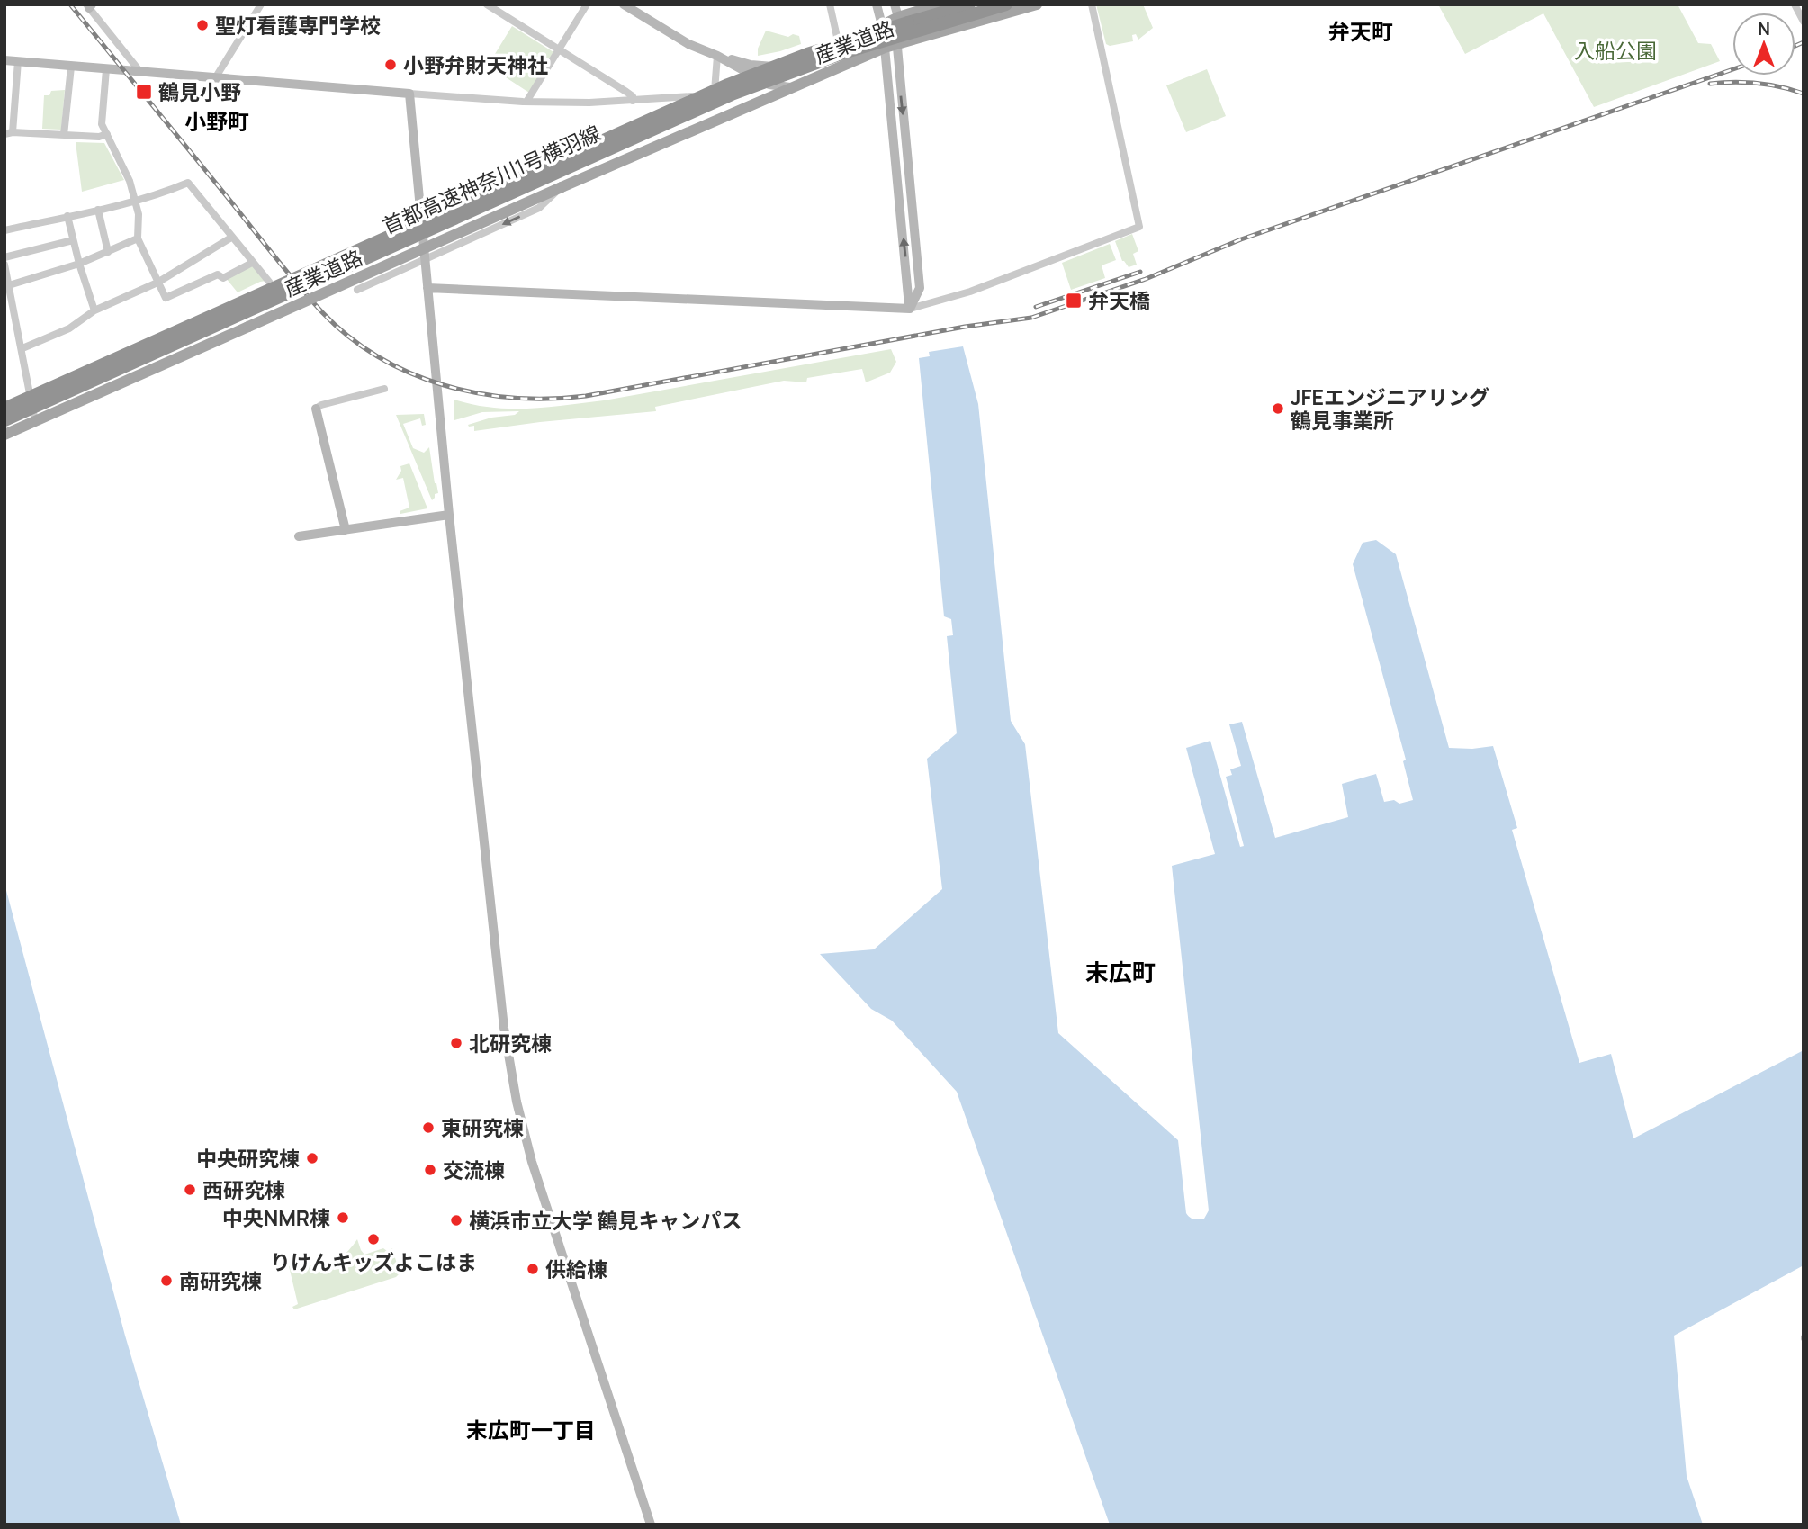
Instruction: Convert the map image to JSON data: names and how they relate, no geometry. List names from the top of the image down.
{
  "streets": {
    "highway": ["首都高速神奈川1号横羽線"],
    "main road": ["産業道路"]
  },
  "districts": [
    "弁天町",
    "小野町",
    "末広町",
    "末広町一丁目"
  ],
  "parks": ["入船公園"],
  "places": {
    "other": [
      "聖灯看護専門学校",
      "小野弁財天神社",
      "JFEエンジニアリング 鶴見事業所",
      "北研究棟",
      "東研究棟",
      "中央研究棟",
      "交流棟",
      "西研究棟",
      "中央NMR棟",
      "横浜市立大学 鶴見キャンパス",
      "りけんキッズよこはま",
      "供給棟",
      "南研究棟"
    ],
    "transit": ["鶴見小野", "弁天橋"]
  },
  "north": "top"
}
